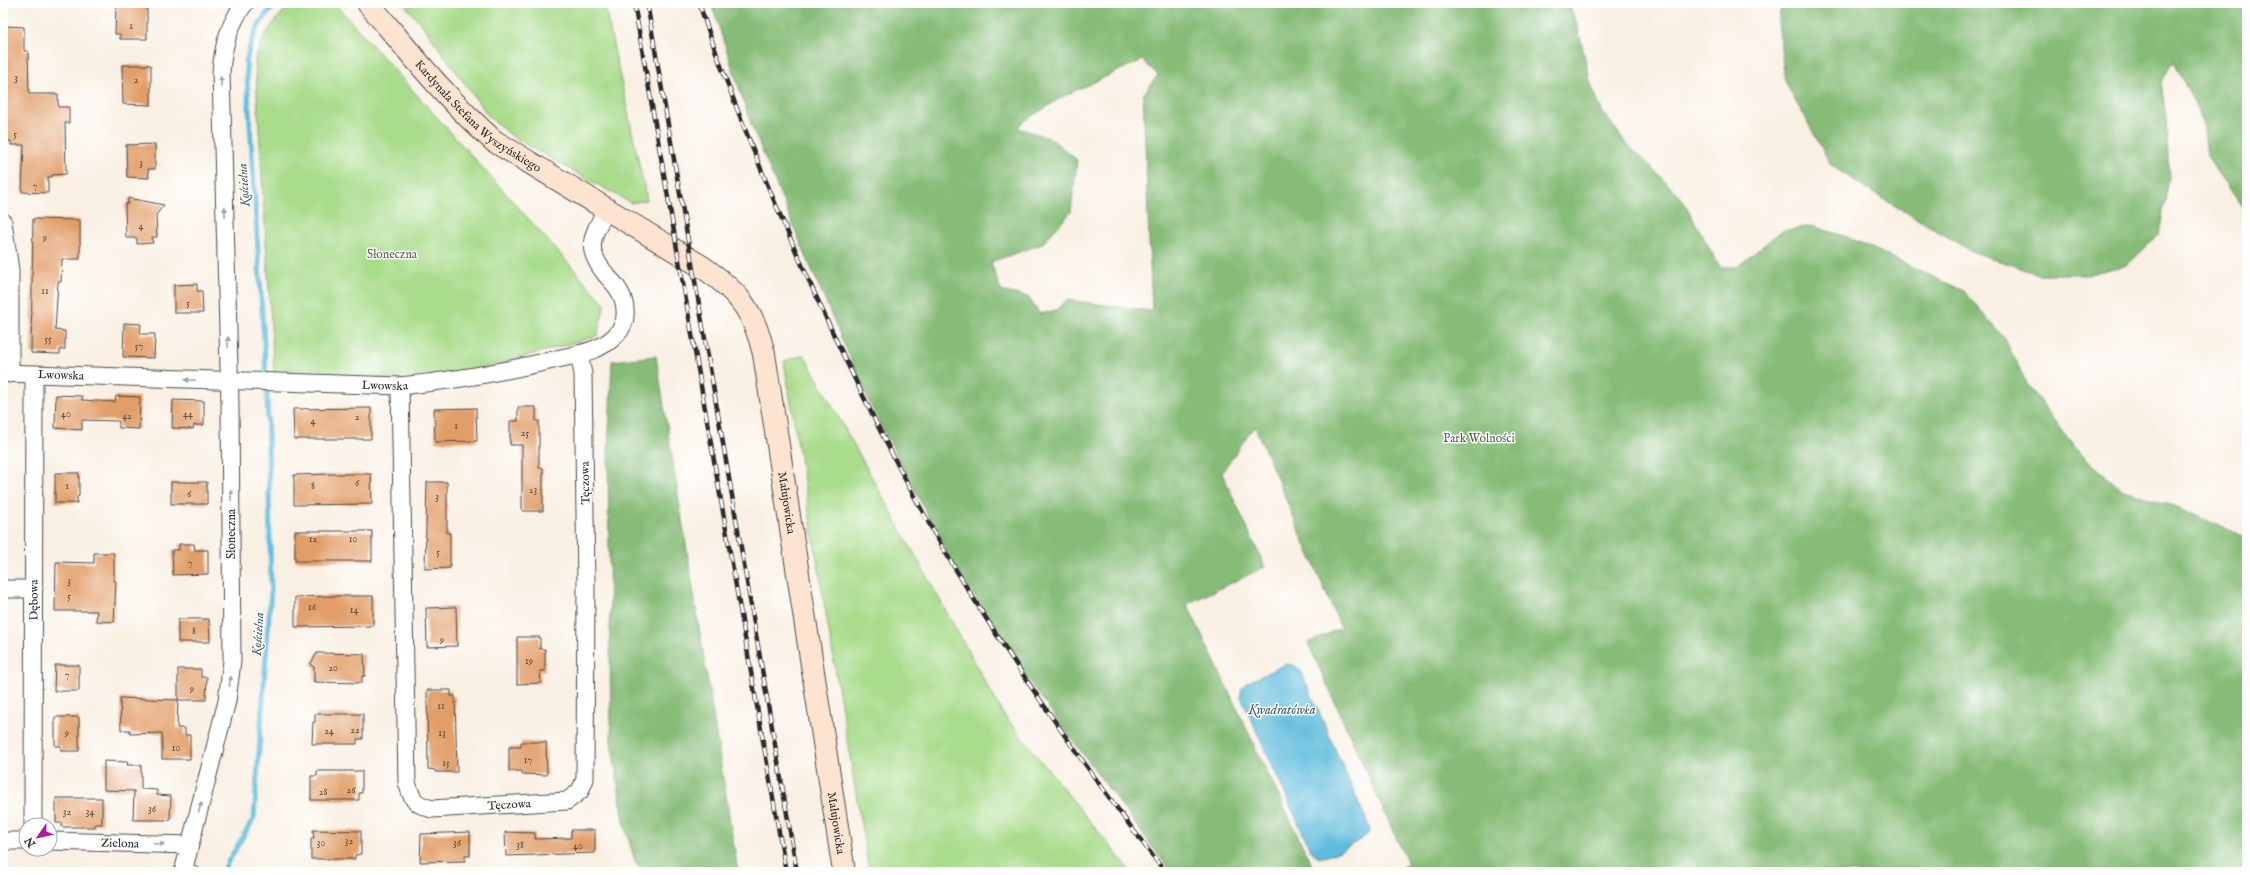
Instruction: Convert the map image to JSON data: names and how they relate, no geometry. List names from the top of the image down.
{
  "streets": {
    "street": [
      "Kardynała Stefana Wyszyńskiego",
      "Lwowska",
      "Tęczowa",
      "Małujowicka",
      "Słoneczna",
      "Dębowa",
      "Zielona"
    ]
  },
  "crossings": [
    ["Kardynała Stefana Wyszyńskiego", "Lwowska"],
    ["Kardynała Stefana Wyszyńskiego", "Małujowicka"],
    ["Lwowska", "Tęczowa"],
    ["Lwowska", "Małujowicka"],
    ["Lwowska", "Słoneczna"],
    ["Lwowska", "Dębowa"],
    ["Słoneczna", "Zielona"]
  ],
  "one_way": ["Słoneczna", "Zielona"],
  "water": ["Kościelna", "Kwadratówka"],
  "parks": ["Słoneczna", "Park Wolności"],
  "house_numbers": [
    "1",
    "3",
    "2",
    "5",
    "3",
    "7",
    "4",
    "9",
    "11",
    "5",
    "55",
    "57",
    "40",
    "44",
    "42",
    "2",
    "4",
    "1",
    "25",
    "6",
    "1",
    "8",
    "23",
    "6",
    "3",
    "12",
    "10",
    "5",
    "7",
    "3",
    "5",
    "16",
    "14",
    "8",
    "9",
    "19",
    "20",
    "7",
    "9",
    "11",
    "22",
    "24",
    "9",
    "13",
    "10",
    "17",
    "15",
    "26",
    "28",
    "36",
    "32",
    "34",
    "32",
    "30",
    "36",
    "38",
    "40"
  ],
  "north": "bottom left"
}
